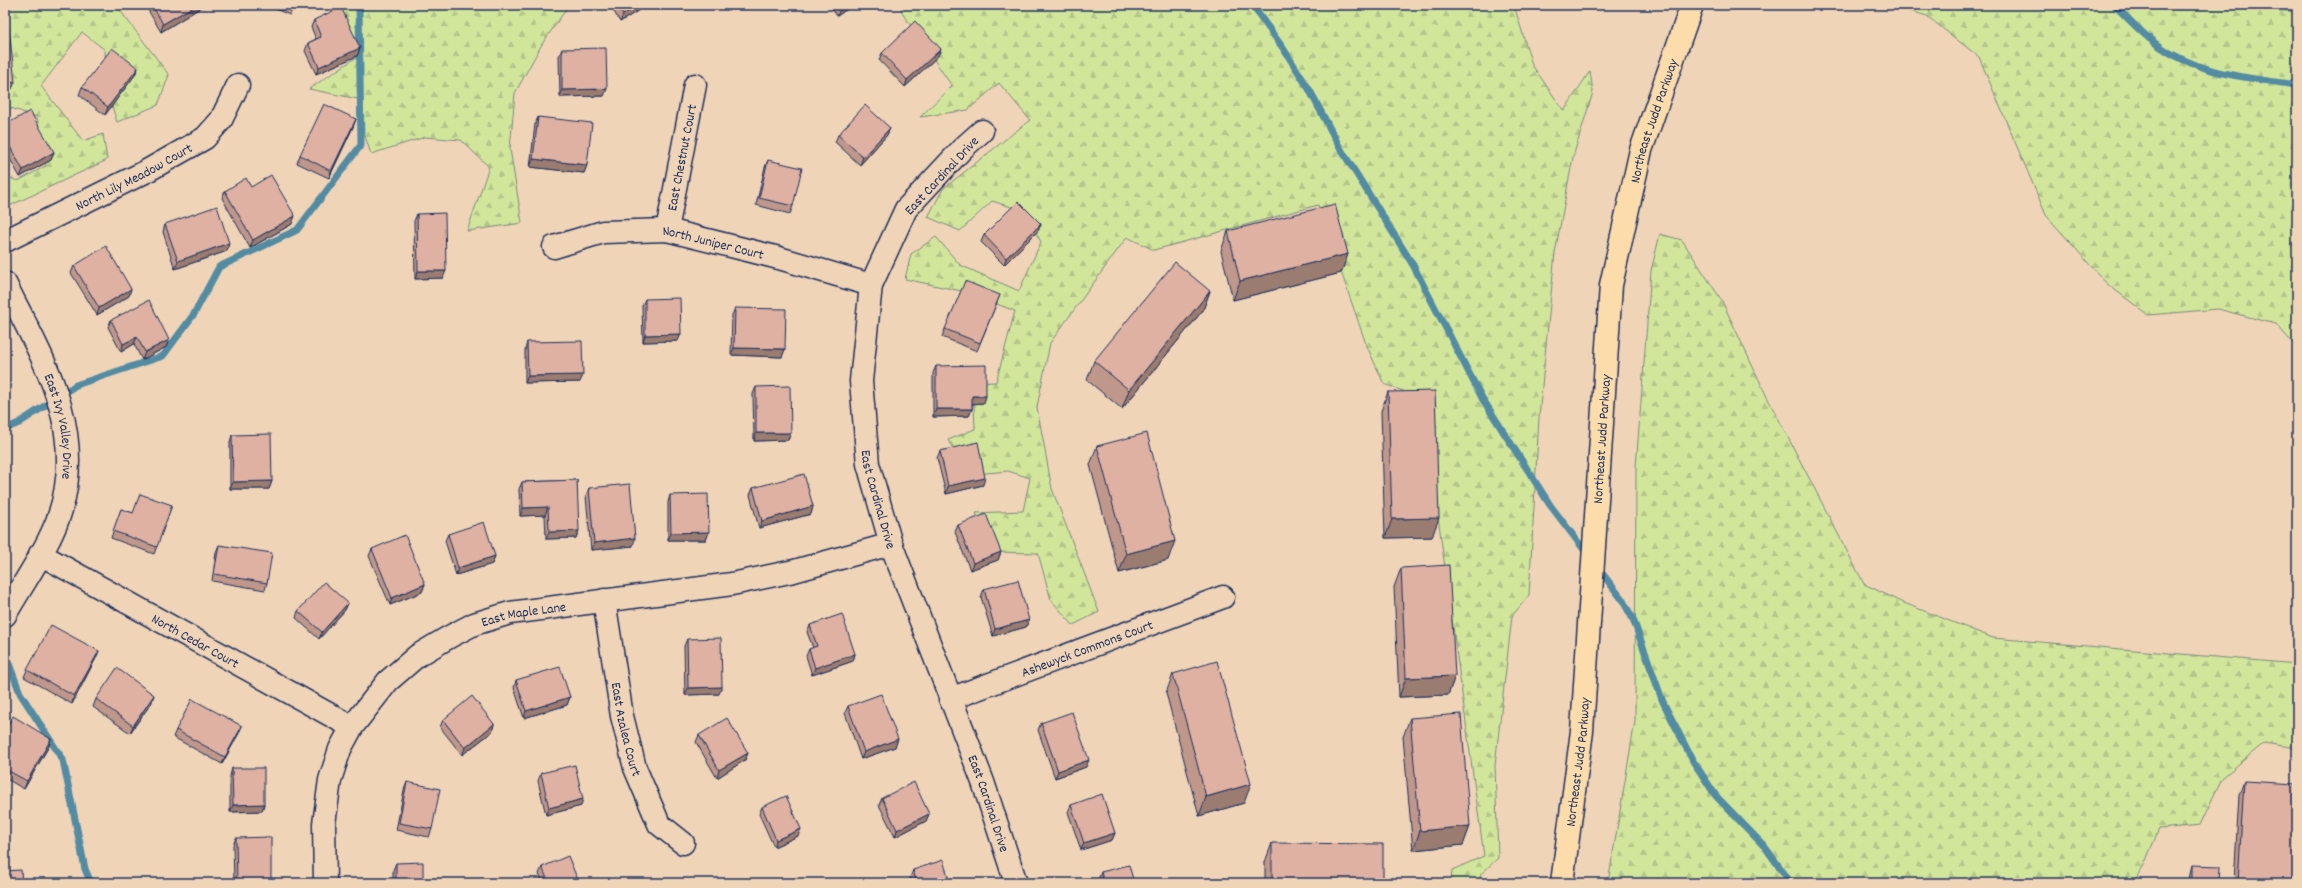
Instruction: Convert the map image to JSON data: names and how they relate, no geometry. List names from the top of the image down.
{
  "streets": {
    "highway": ["Northeast Judd Parkway"],
    "street": [
      "East Chestnut Court",
      "East Cardinal Drive",
      "North Lily Meadow Court",
      "North Juniper Court",
      "East Ivy Valley Drive",
      "East Maple Lane",
      "North Cedar Court",
      "Ashewyck Commons Court",
      "East Azalea Court"
    ]
  },
  "crossings": [
    ["East Chestnut Court", "North Juniper Court"],
    ["East Cardinal Drive", "North Juniper Court"],
    ["East Cardinal Drive", "East Maple Lane"],
    ["East Cardinal Drive", "Ashewyck Commons Court"],
    ["East Ivy Valley Drive", "North Cedar Court"],
    ["East Maple Lane", "North Cedar Court"],
    ["East Maple Lane", "East Azalea Court"]
  ]
}
